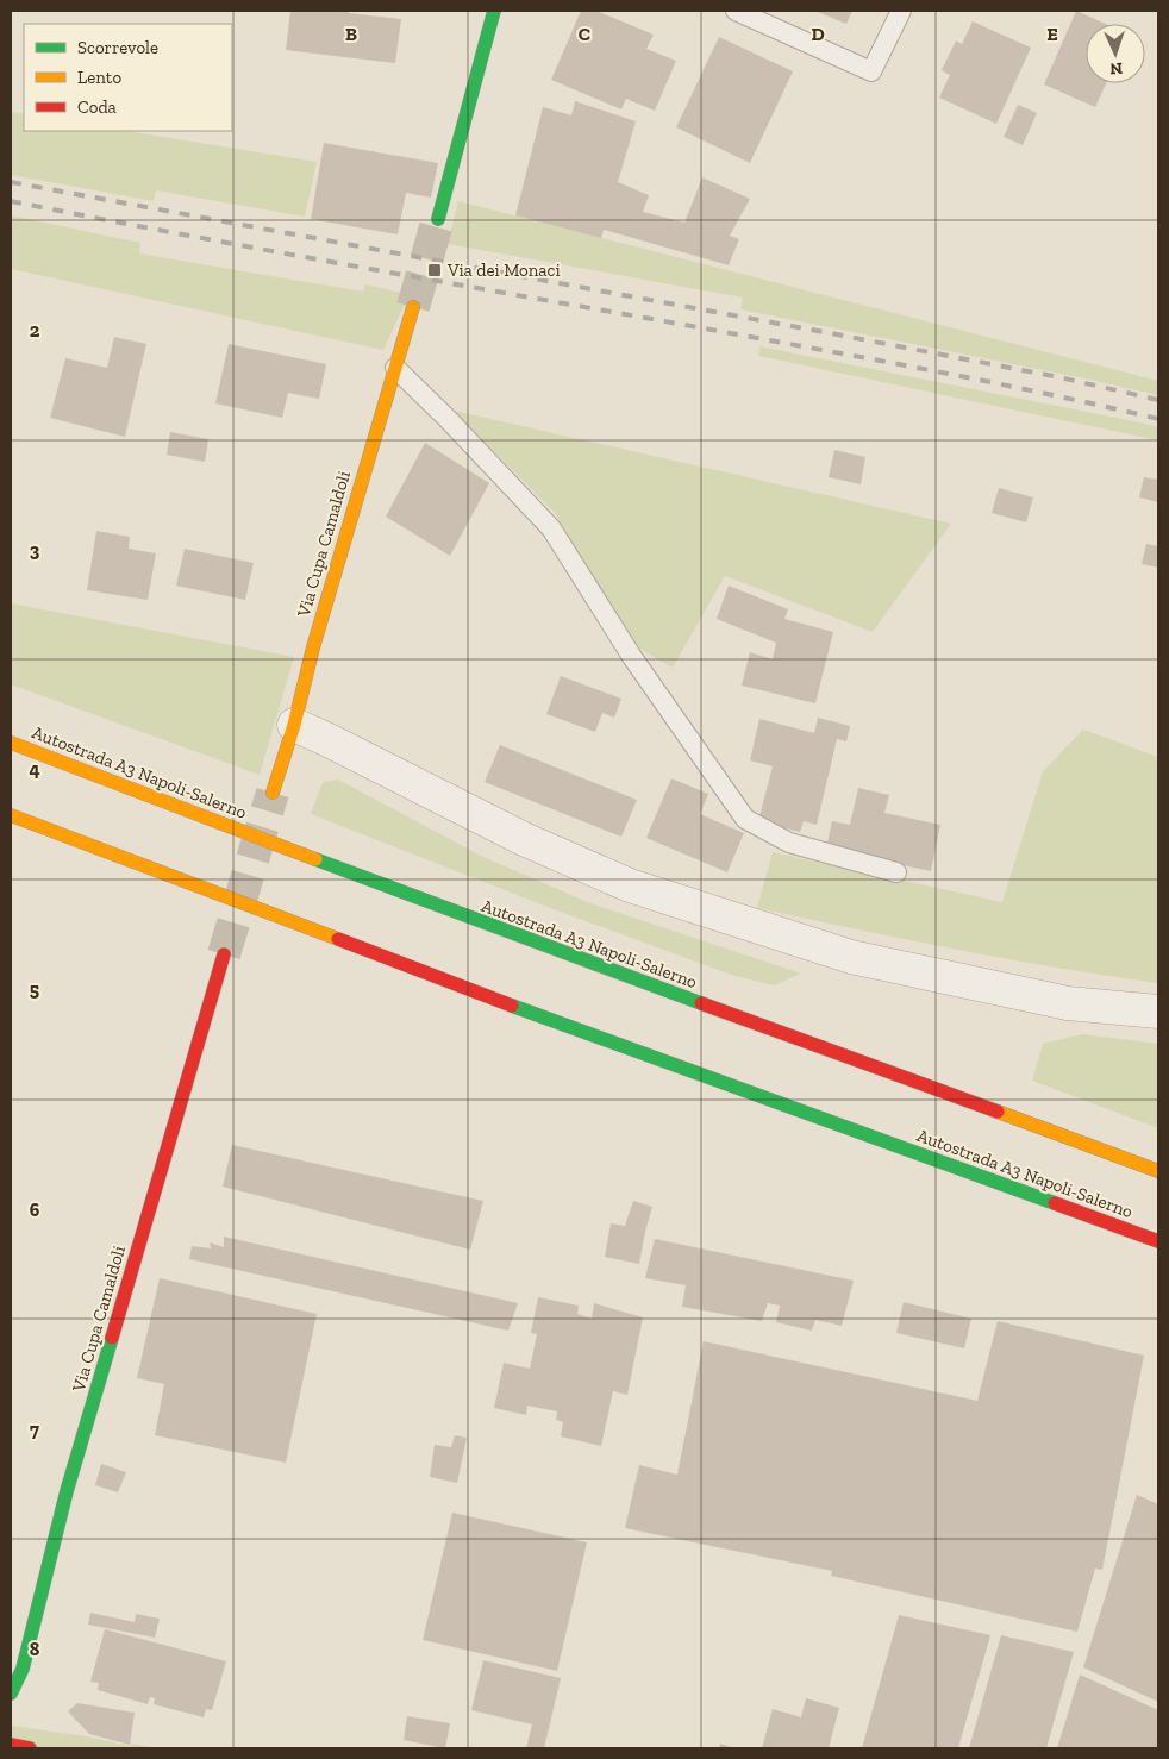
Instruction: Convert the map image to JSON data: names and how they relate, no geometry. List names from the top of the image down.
{
  "streets": {
    "main road": ["Via Cupa Camaldoli", "Autostrada A3 Napoli-Salerno"]
  },
  "places": {
    "transit": ["Via dei Monaci"]
  },
  "legend": ["Scorrevole", "Lento", "Coda"],
  "north": "bottom",
  "grid": {
    "columns": [
      "B",
      "C",
      "D",
      "E"
    ],
    "rows": [
      "2",
      "3",
      "4",
      "5",
      "6",
      "7",
      "8"
    ]
  }
}
